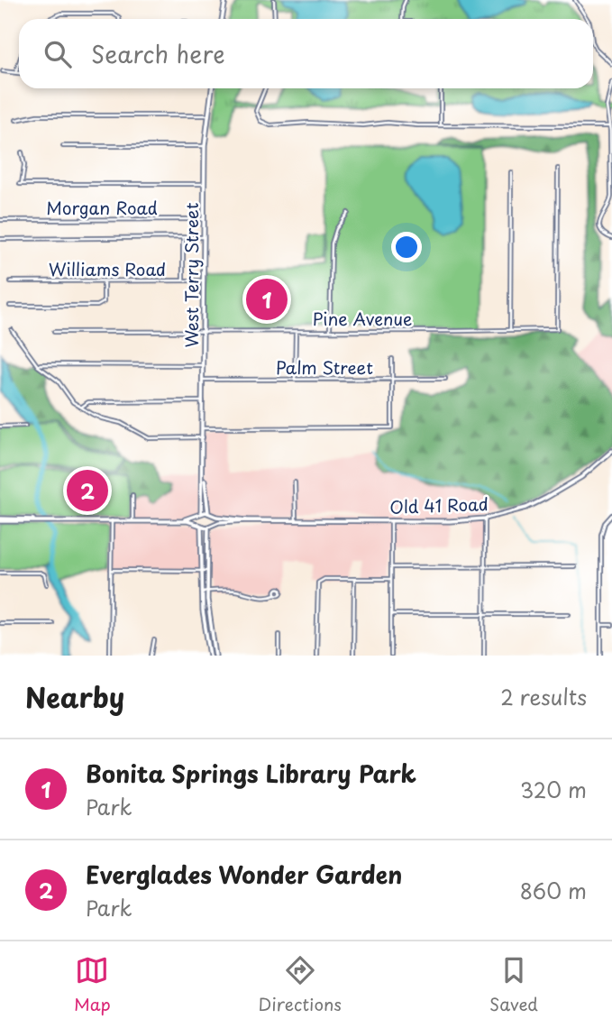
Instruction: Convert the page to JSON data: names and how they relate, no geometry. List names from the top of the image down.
{
  "streets": {
    "street": [
      "Morgan Road",
      "Williams Road",
      "West Terry Street",
      "Pine Avenue",
      "Palm Street",
      "Old 41 Road"
    ]
  },
  "crossings": [
    ["Morgan Road", "West Terry Street"],
    ["Williams Road", "West Terry Street"],
    ["West Terry Street", "Pine Avenue"],
    ["West Terry Street", "Palm Street"],
    ["West Terry Street", "Old 41 Road"]
  ],
  "page": {
    "search": "Search here",
    "pins": ["1", "2"],
    "heading": ["Nearby", "2 results"],
    "list": [
      {
        "mark": "1",
        "name": "Bonita Springs Library Park",
        "note": "Park",
        "value": "320 m"
      },
      {
        "mark": "2",
        "name": "Everglades Wonder Garden",
        "note": "Park",
        "value": "860 m"
      }
    ],
    "nav": ["Map", "Directions", "Saved"]
  }
}
